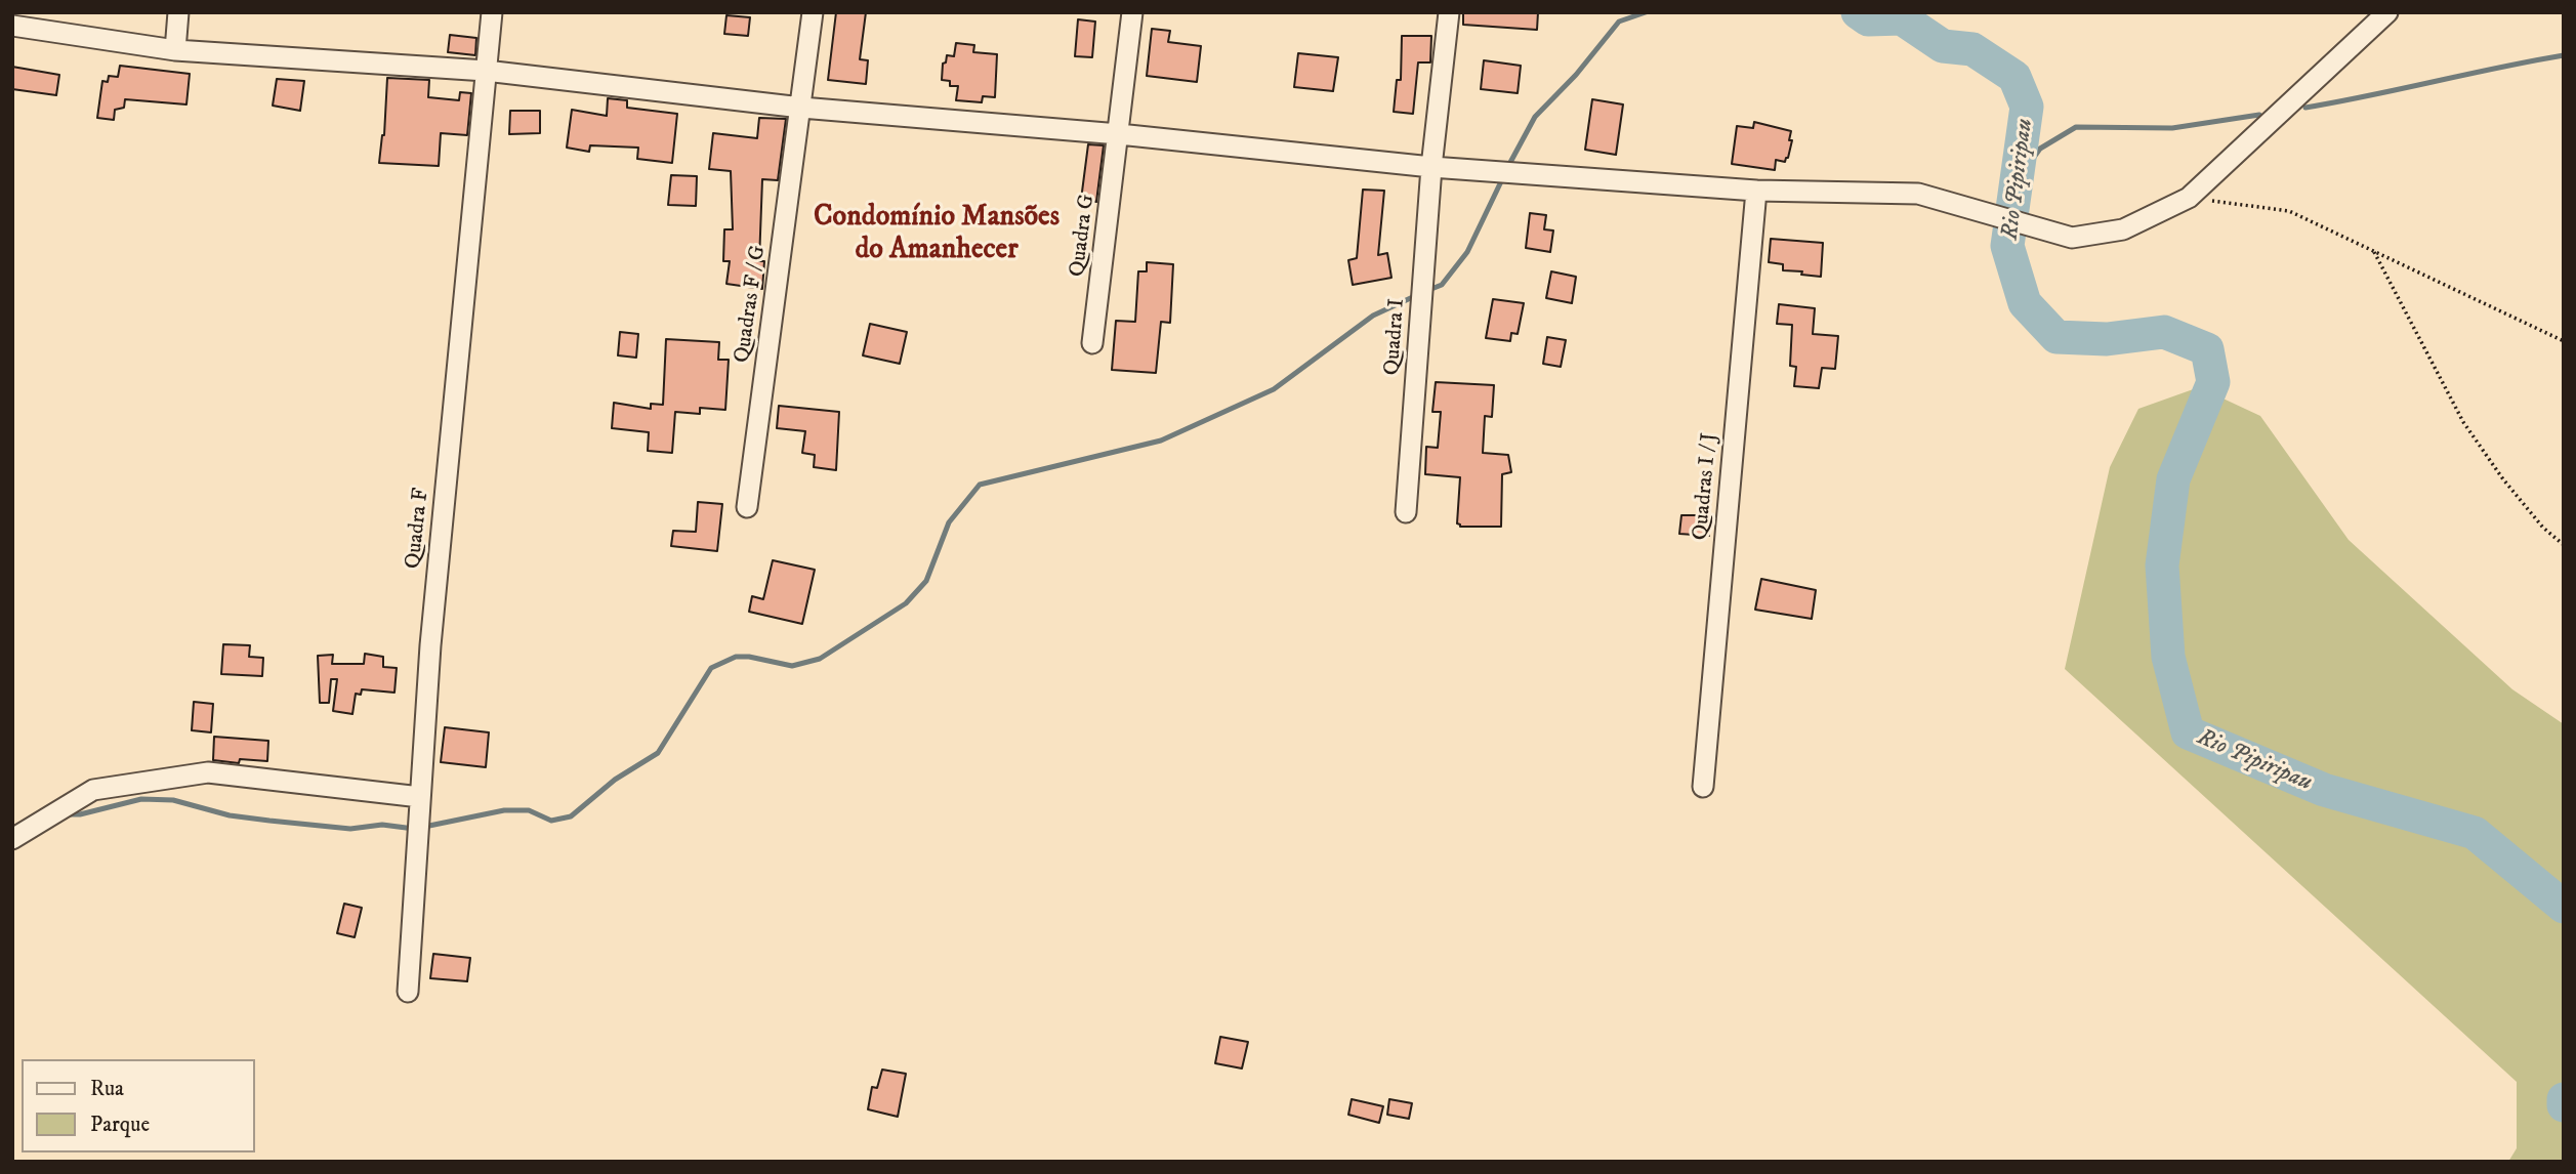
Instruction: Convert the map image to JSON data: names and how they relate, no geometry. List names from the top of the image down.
{
  "streets": {
    "street": [
      "Quadra G",
      "Quadras F / G",
      "Quadra I",
      "Quadras I / J",
      "Quadra F"
    ]
  },
  "districts": ["Condomínio Mansões do Amanhecer"],
  "water": ["Rio Pipiripau"],
  "legend": ["Rua", "Parque"]
}
